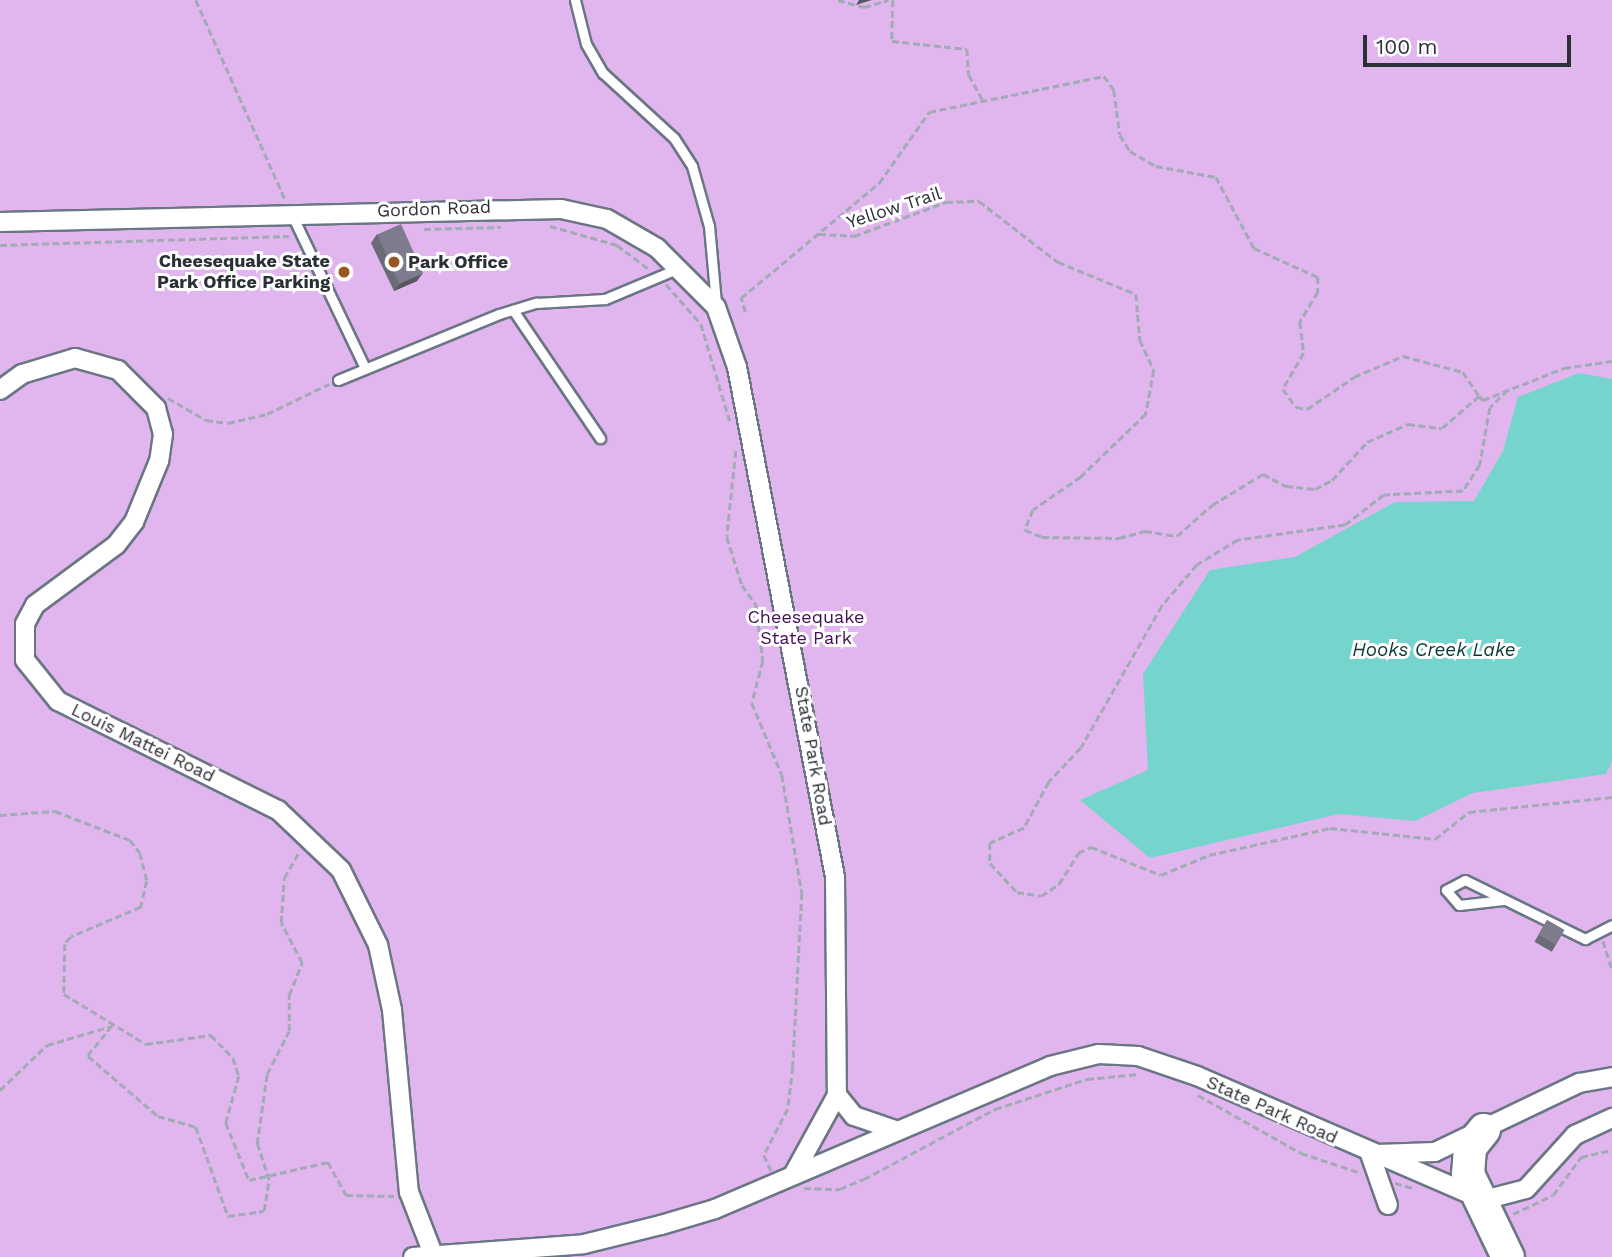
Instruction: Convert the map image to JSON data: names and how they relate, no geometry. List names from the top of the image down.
{
  "streets": {
    "street": ["Gordon Road", "Louis Mattei Road", "State Park Road"],
    "path": ["Yellow Trail"]
  },
  "crossings": [
    ["Gordon Road", "State Park Road"],
    ["Louis Mattei Road", "State Park Road"]
  ],
  "water": ["Hooks Creek Lake"],
  "parks": ["Cheesequake State Park"],
  "places": ["Park Office", "Cheesequake State Park Office Parking"],
  "scale_bar": "100 m"
}
